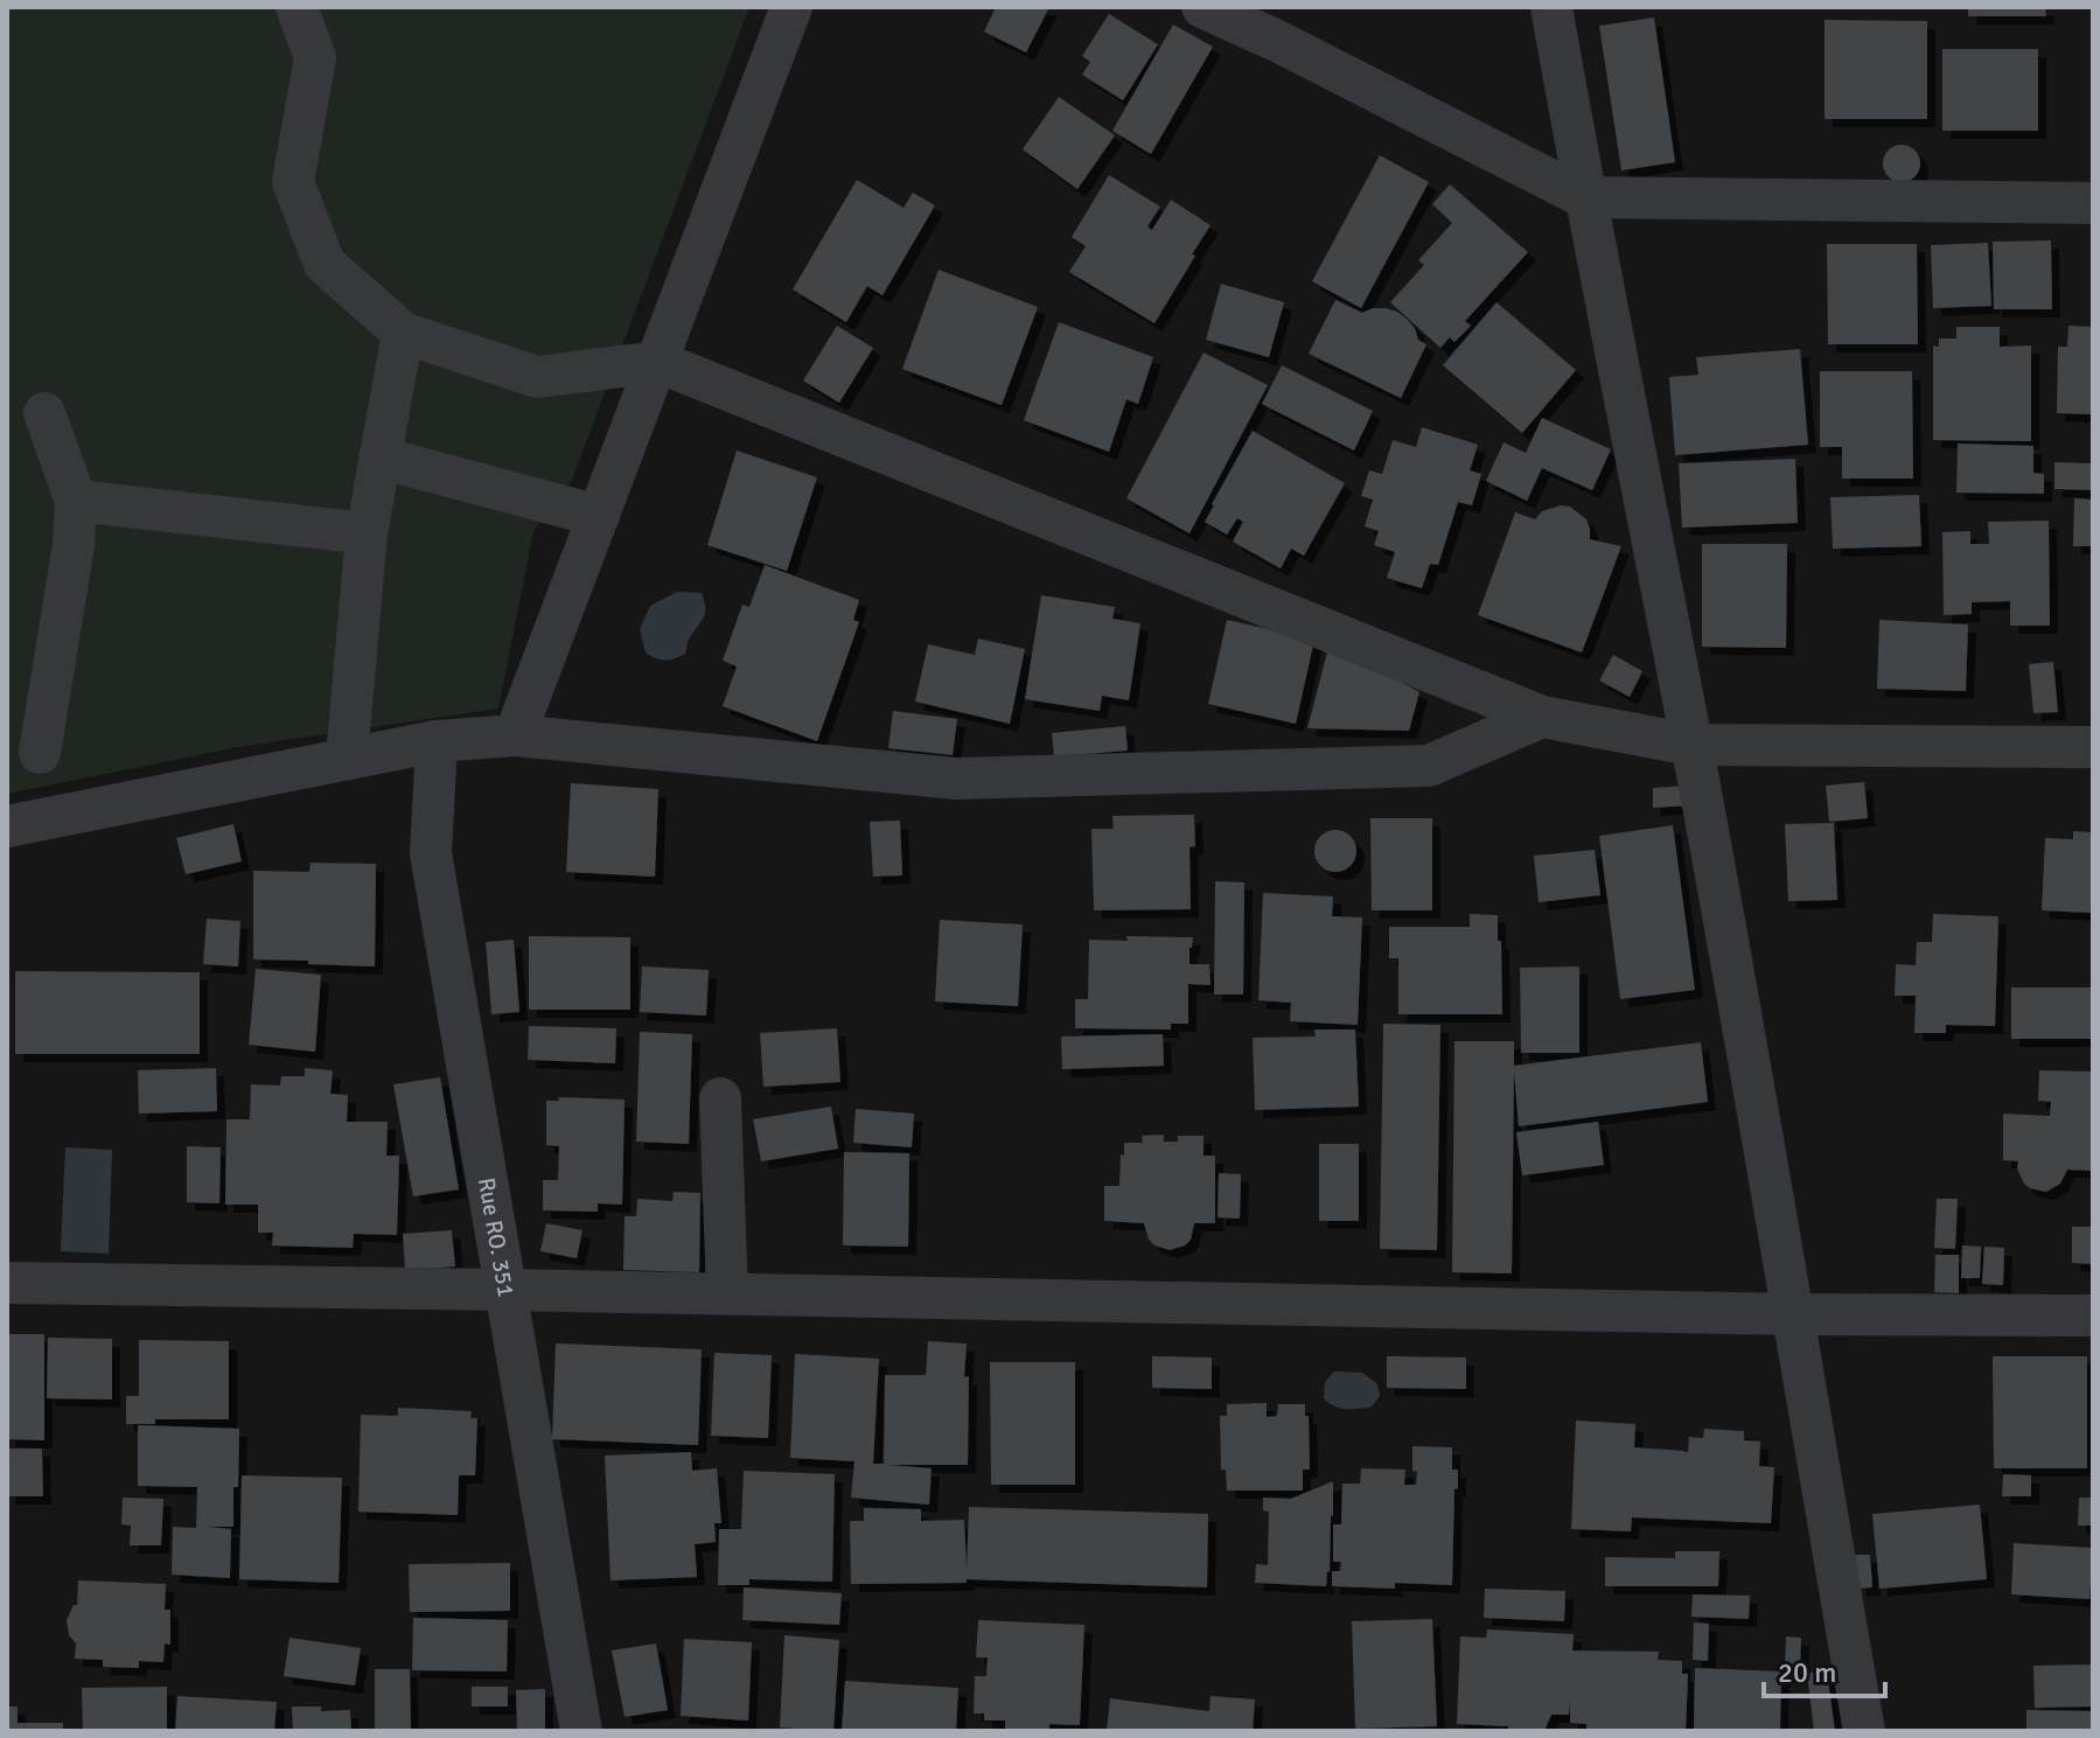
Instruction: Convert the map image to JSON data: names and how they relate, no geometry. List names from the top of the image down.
{
  "streets": {
    "street": ["Rue RO. 351"]
  },
  "scale_bar": "20 m"
}
